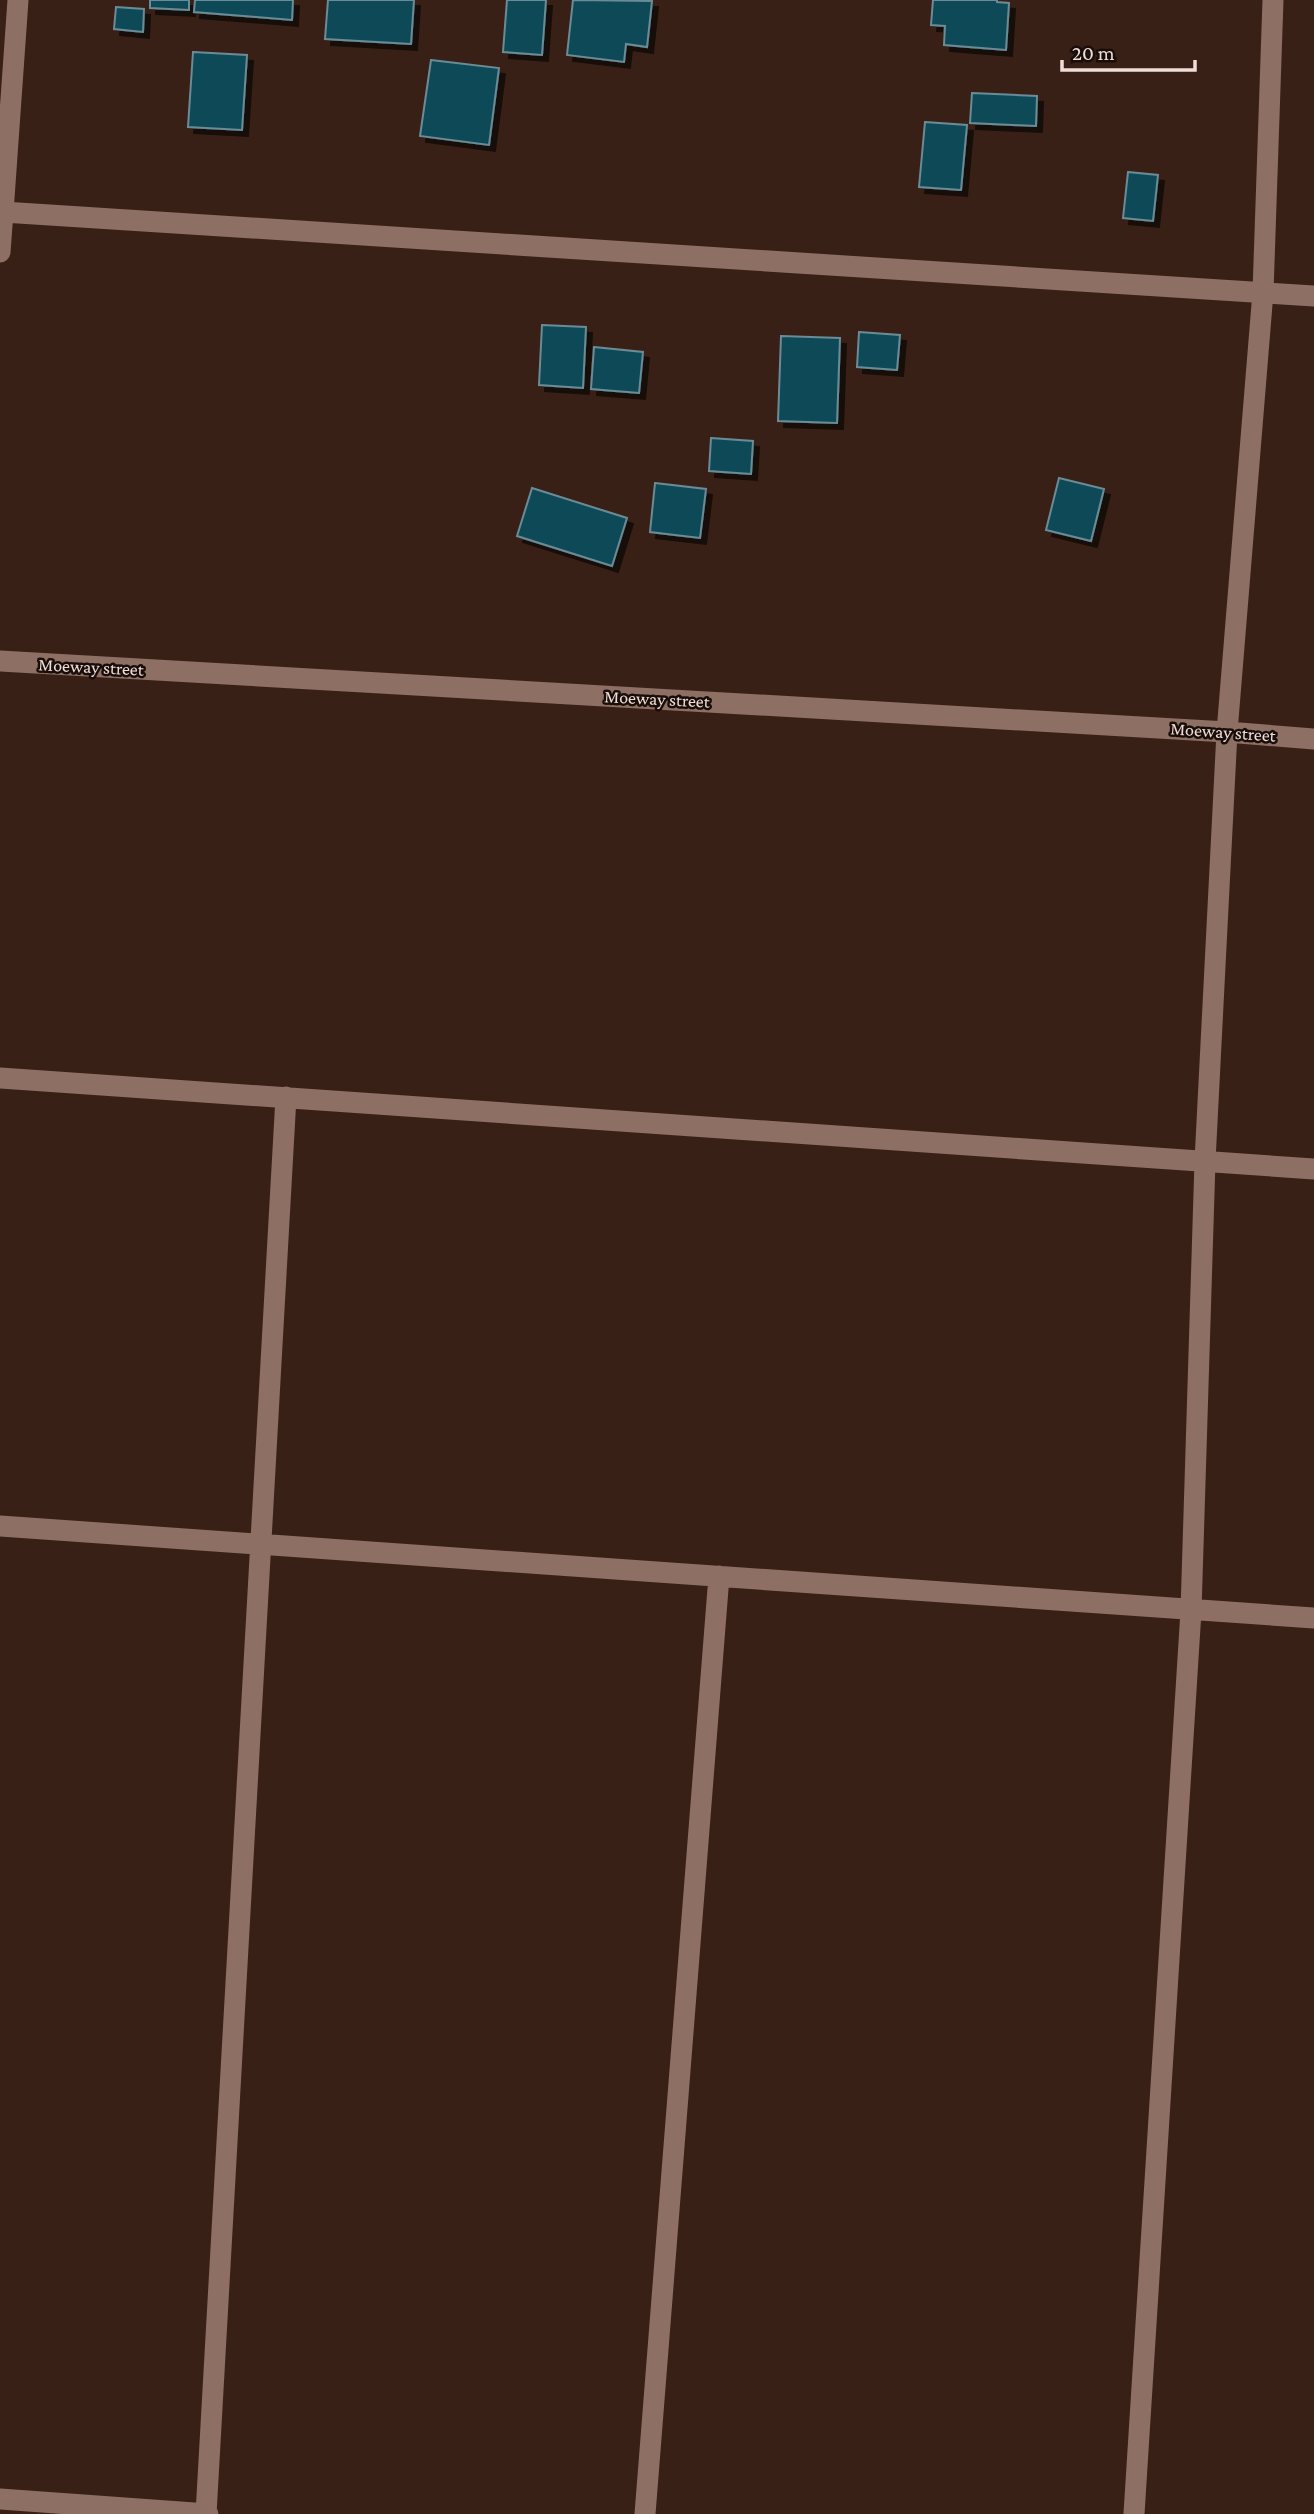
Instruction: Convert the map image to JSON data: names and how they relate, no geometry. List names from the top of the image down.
{
  "streets": {
    "street": ["Moeway street"]
  },
  "scale_bar": "20 m"
}
